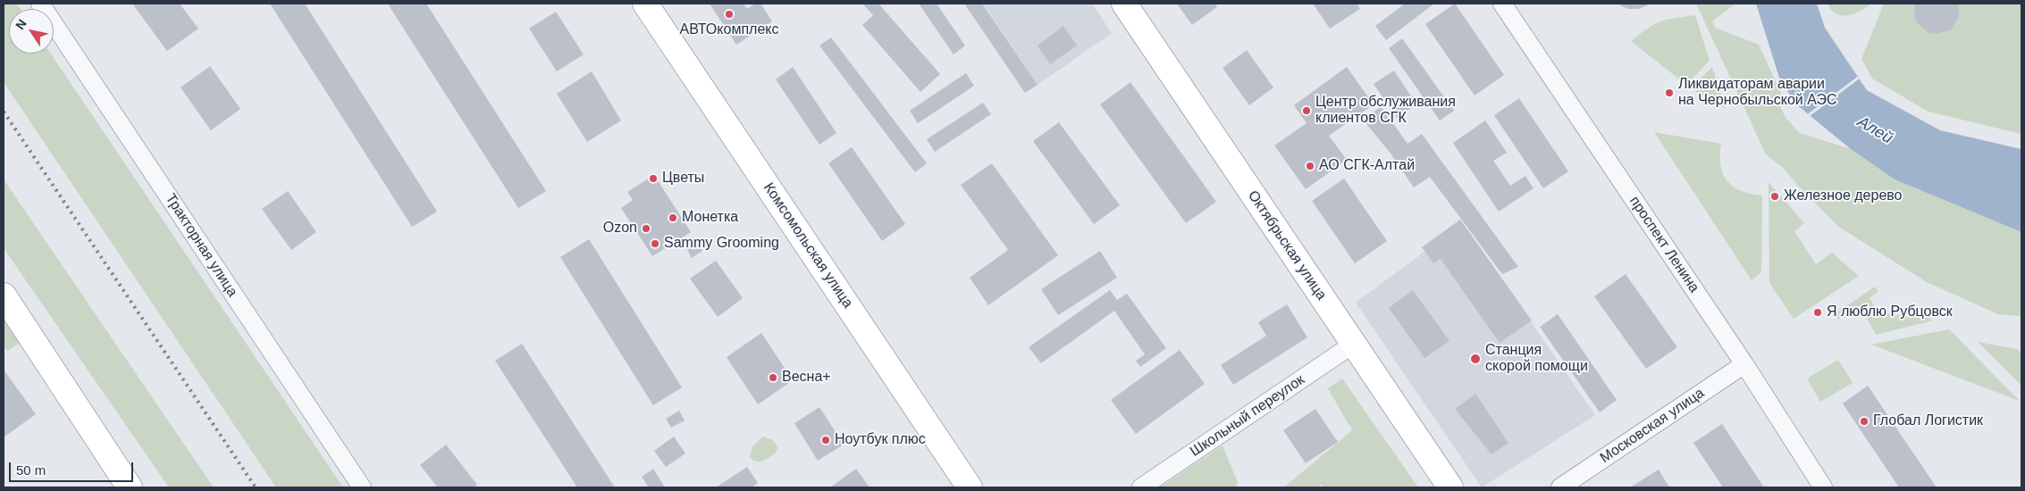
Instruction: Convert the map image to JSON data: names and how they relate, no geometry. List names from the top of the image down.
{
  "streets": {
    "main road": ["Комсомольская улица", "Октябрьская улица"],
    "street": [
      "проспект Ленина",
      "Тракторная улица",
      "Школьный переулок",
      "Московская улица"
    ]
  },
  "crossings": [
    ["проспект Ленина", "Московская улица"],
    ["Октябрьская улица", "Школьный переулок"]
  ],
  "water": ["Алей"],
  "places": [
    "АВТОкомплекс",
    "Ликвидаторам аварии на Чернобыльской АЭС",
    "Центр обслуживания клиентов СГК",
    "АО СГК-Алтай",
    "Цветы",
    "Железное дерево",
    "Монетка",
    "Ozon",
    "Sammy Grooming",
    "Я люблю Рубцовск",
    "Станция скорой помощи",
    "Весна+",
    "Глобал Логистик",
    "Ноутбук плюс"
  ],
  "scale_bar": "50 m",
  "north": "top left"
}
